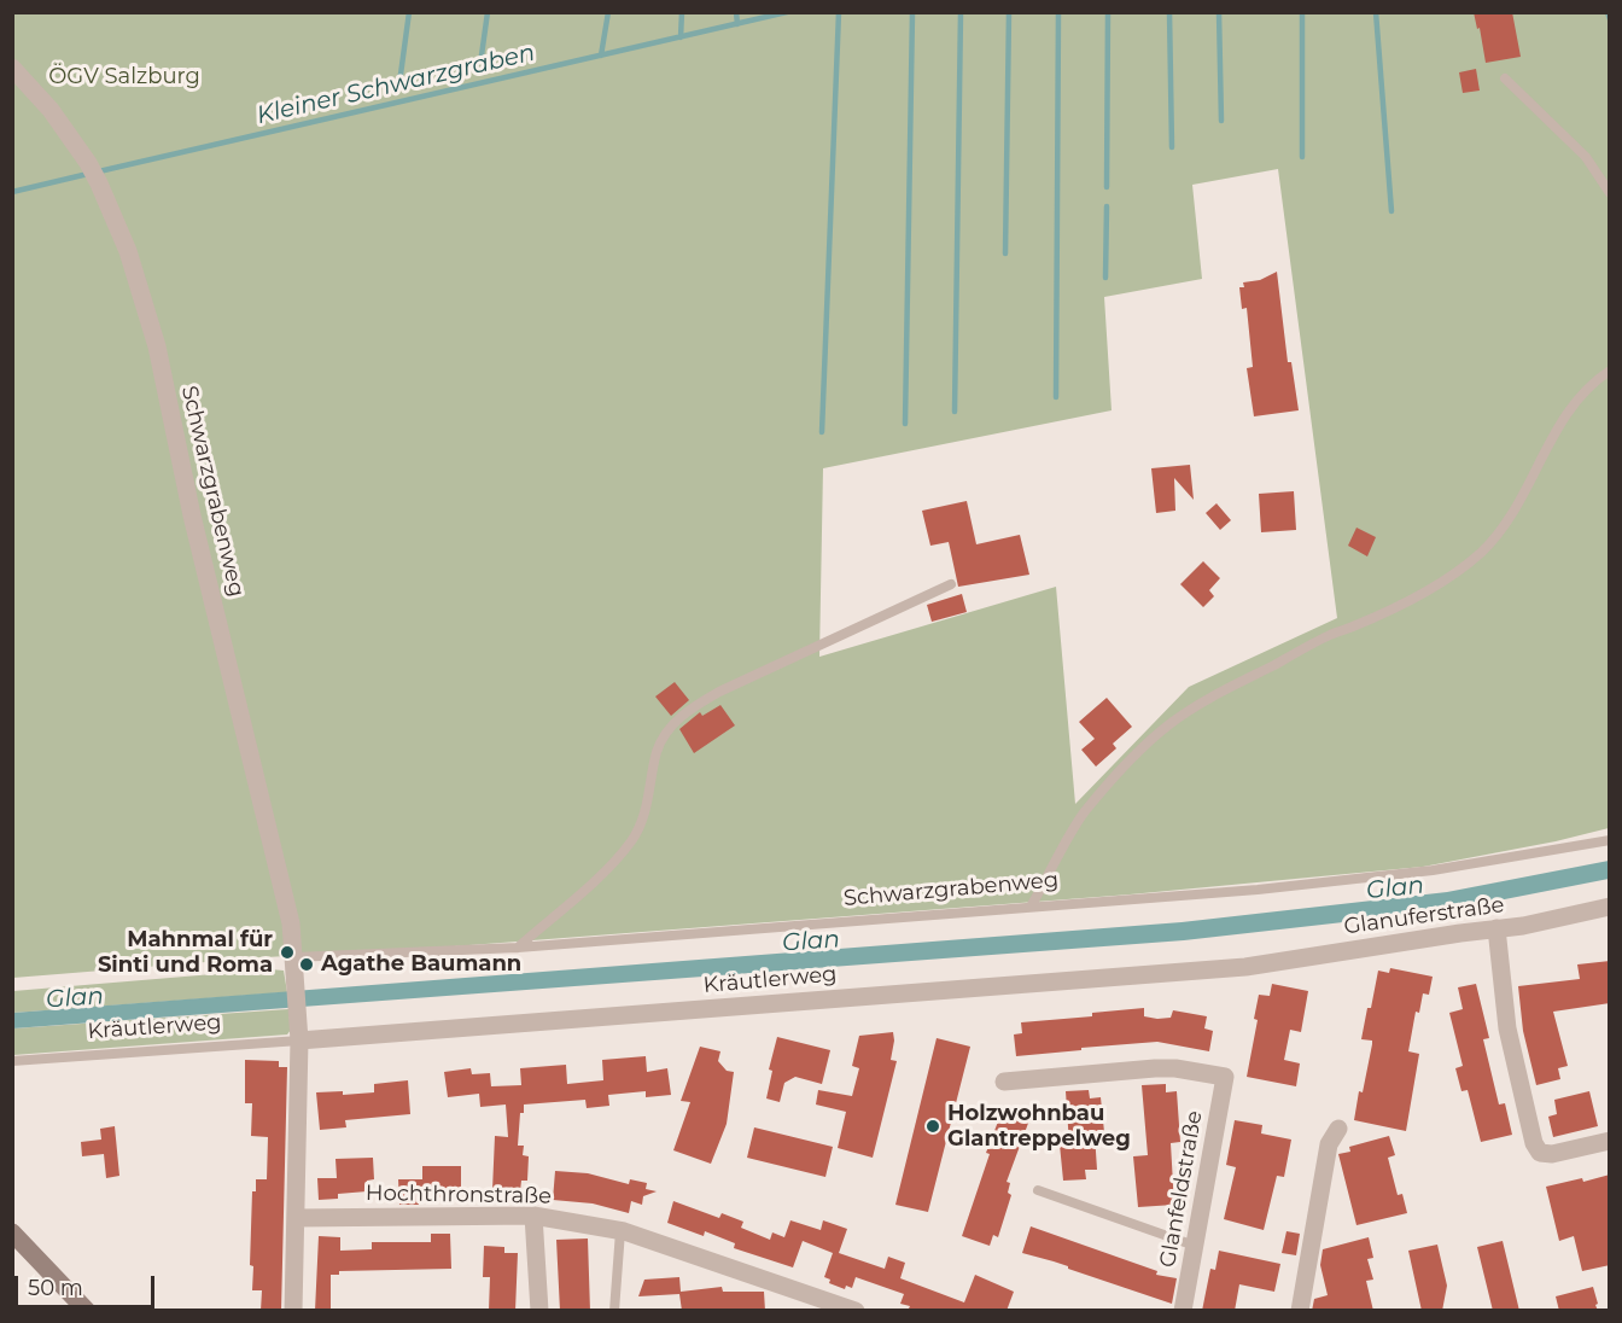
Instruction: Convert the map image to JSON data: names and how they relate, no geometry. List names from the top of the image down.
{
  "streets": {
    "street": [
      "Schwarzgrabenweg",
      "Glanuferstraße",
      "Kräutlerweg",
      "Glanfeldstraße",
      "Hochthronstraße"
    ]
  },
  "crossings": [
    ["Glanuferstraße", "Kräutlerweg"]
  ],
  "water": ["Kleiner Schwarzgraben", "Glan"],
  "parks": ["ÖGV Salzburg"],
  "places": ["Mahnmal für Sinti und Roma", "Agathe Baumann", "Holzwohnbau Glantreppelweg"],
  "scale_bar": "50 m"
}
